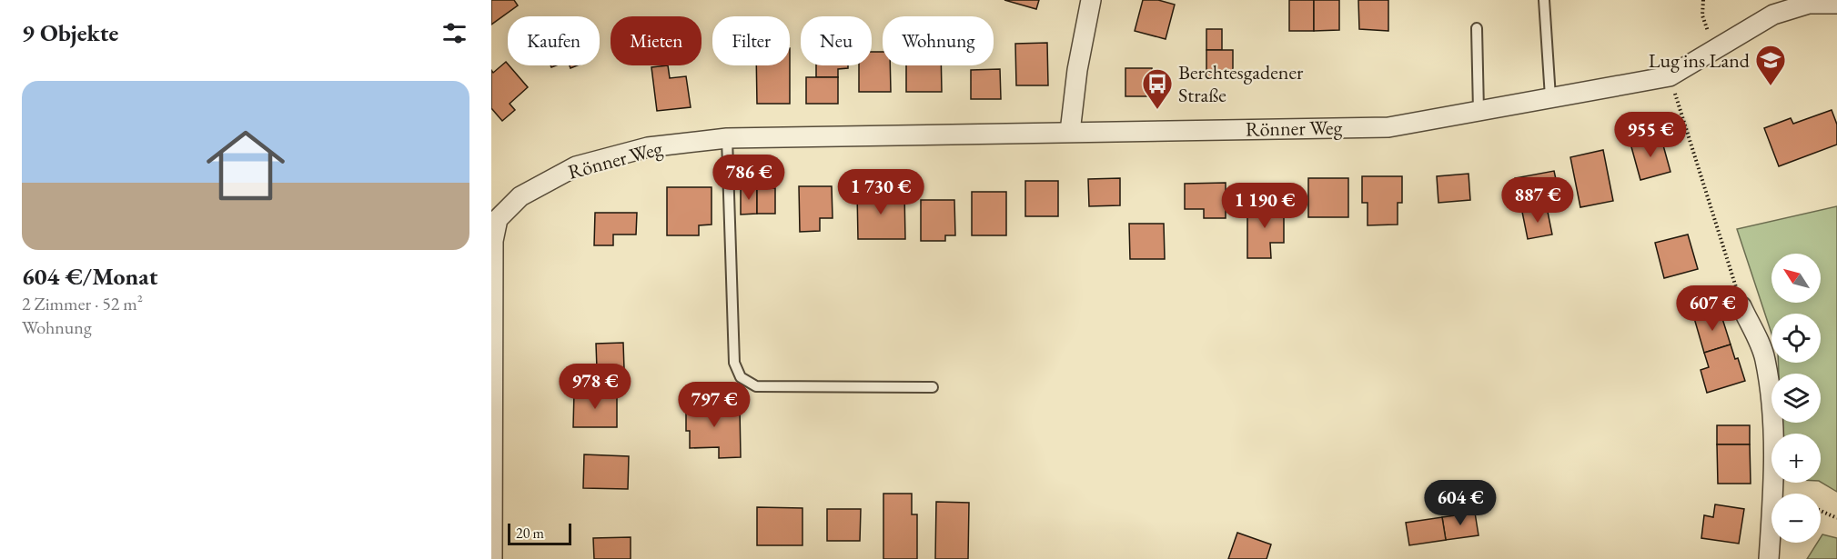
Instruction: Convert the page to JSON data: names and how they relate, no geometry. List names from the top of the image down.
{
  "streets": {
    "street": ["Rönner Weg"]
  },
  "places": {
    "school or university": ["Lug ins Land"],
    "bus stop": ["Berchtesgadener Straße"]
  },
  "scale_bar": "20 m",
  "north": "top left",
  "page": {
    "heading": "9 Objekte",
    "chip": [
      "Kaufen",
      "Mieten",
      "Filter",
      "Neu",
      "Wohnung"
    ],
    "list": [
      {
        "name": "604 €/Monat",
        "note": "2 Zimmer · 52 m² · Wohnung"
      }
    ],
    "price": [
      "955 €",
      "786 €",
      "1 730 €",
      "887 €",
      "1 190 €",
      "607 €",
      "978 €",
      "797 €",
      "604 €"
    ],
    "map_buttons": ["+", "−"],
    "scale": "20 m"
  }
}
